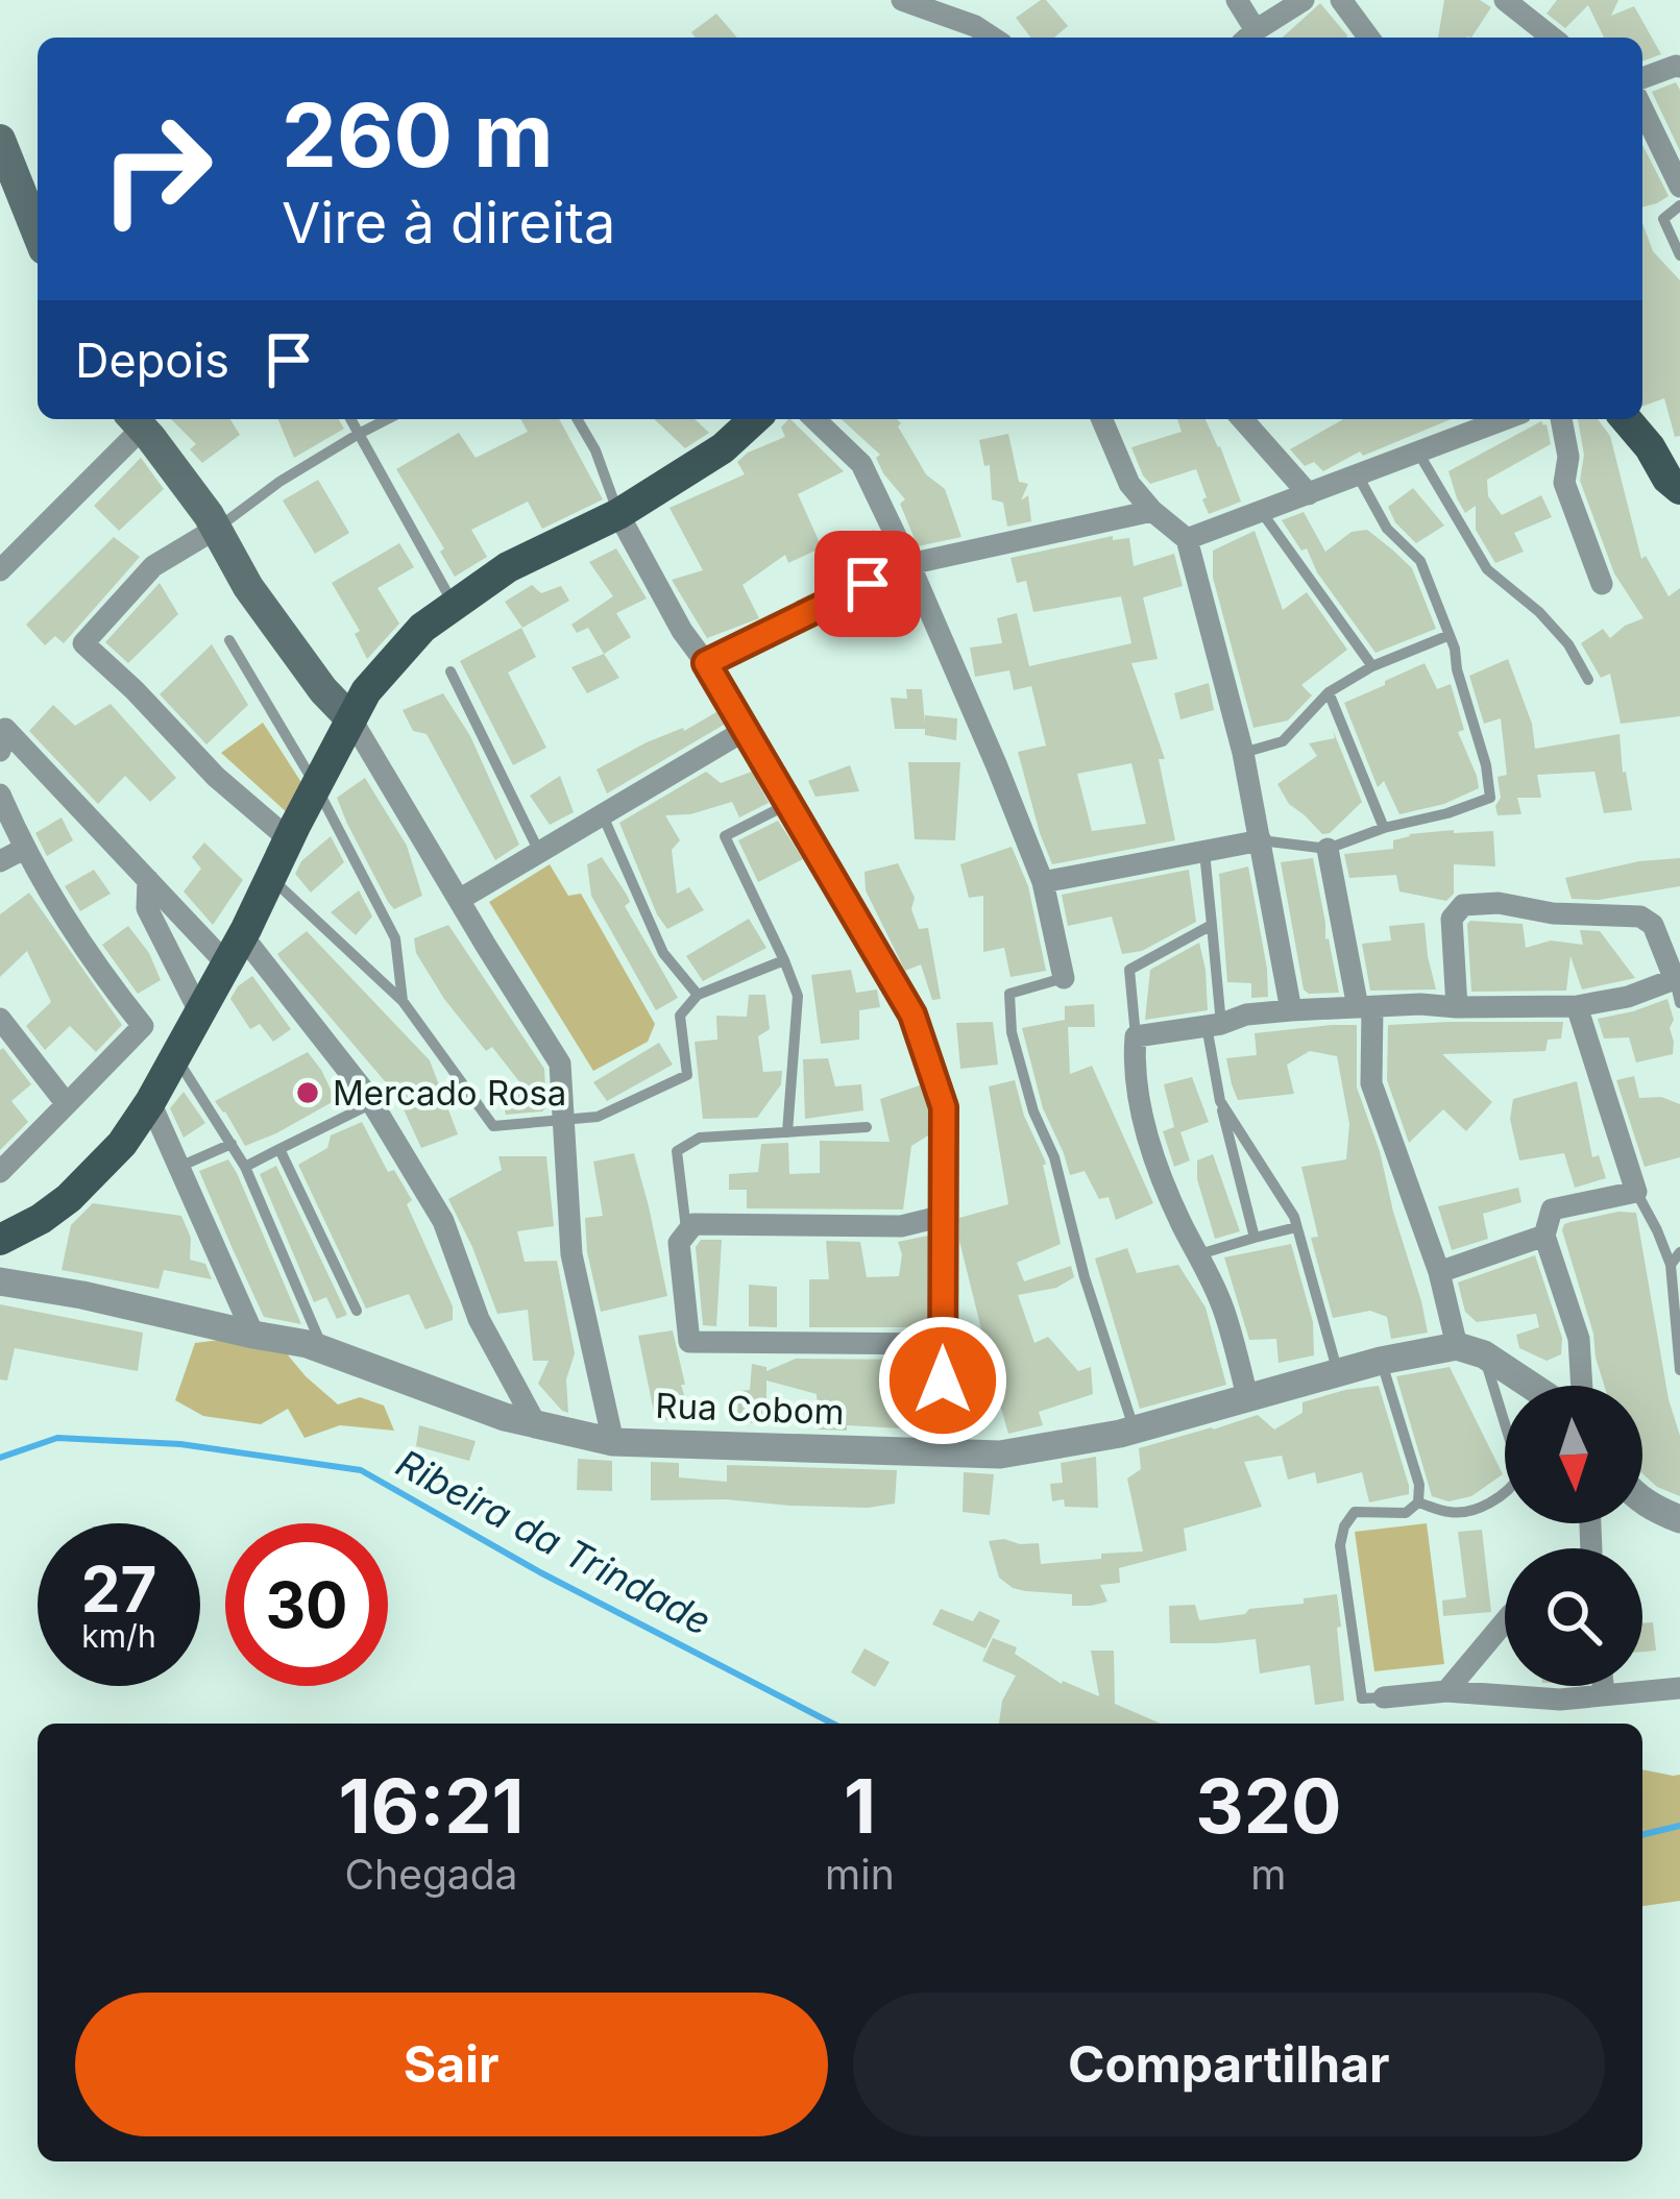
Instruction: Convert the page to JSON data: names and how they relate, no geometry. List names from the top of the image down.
{
  "streets": {
    "street": ["Rua Cobom"]
  },
  "water": ["Ribeira da Trindade"],
  "places": ["Mercado Rosa"],
  "north": "bottom",
  "page": {
    "turn": ["260 m", "Vire à direita"],
    "then": "Depois",
    "speed": "27 km/h",
    "limit": "30",
    "eta": [
      "16:21",
      "Chegada",
      "1",
      "min",
      "320",
      "m"
    ],
    "buttons": ["Sair", "Compartilhar"]
  }
}
